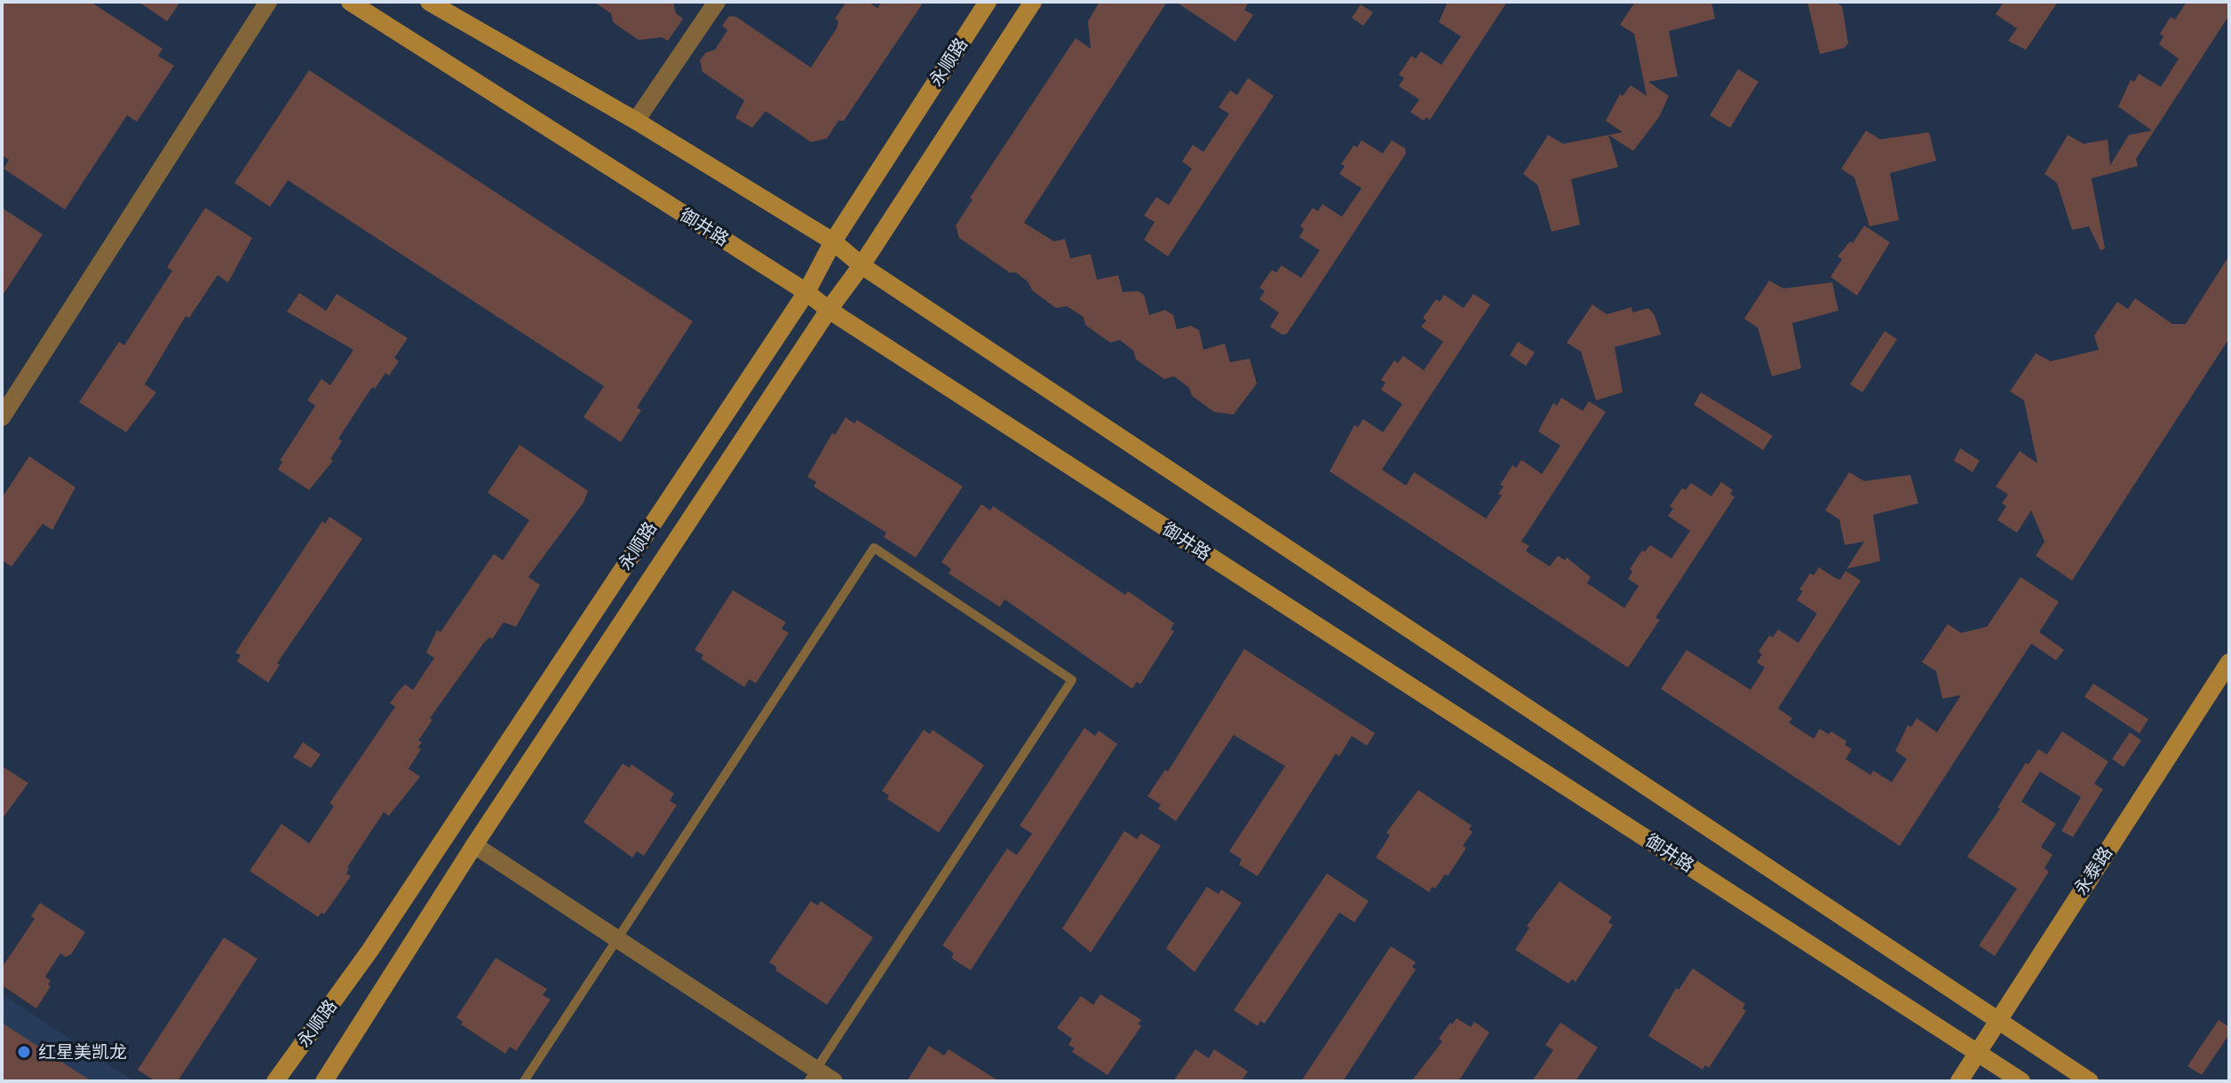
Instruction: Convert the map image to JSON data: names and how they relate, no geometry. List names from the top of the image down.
{
  "streets": {
    "street": ["永顺路", "御井路", "永泰路"]
  },
  "crossings": [
    ["永顺路", "御井路"],
    ["御井路", "永泰路"]
  ],
  "places": ["红星美凯龙"]
}
